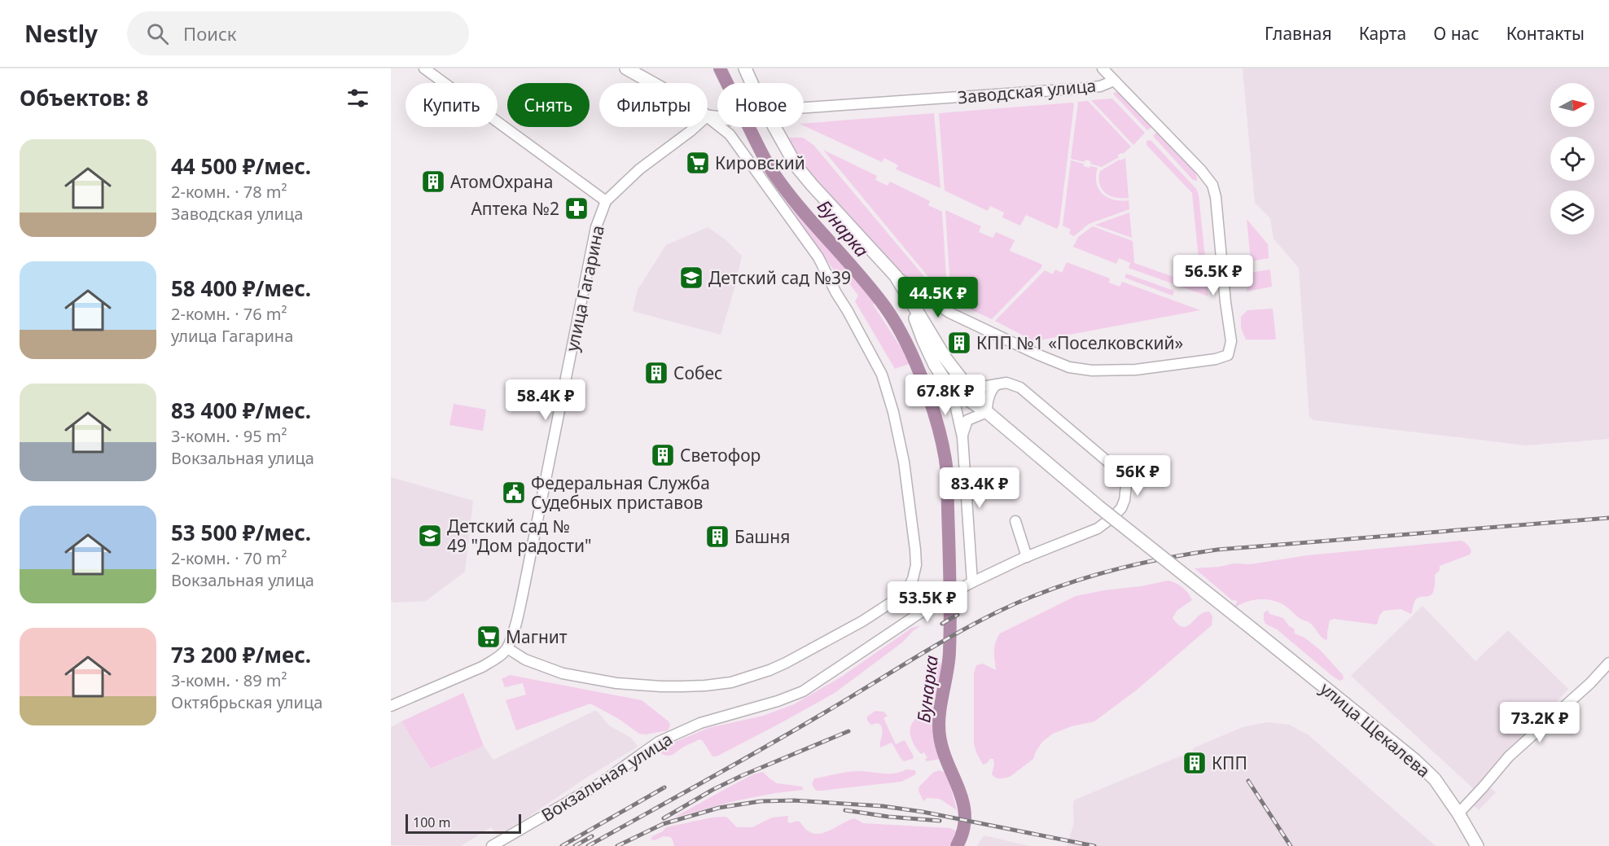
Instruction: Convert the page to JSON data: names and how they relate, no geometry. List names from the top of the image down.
{
  "streets": {
    "main road": ["улица Щекалева"],
    "street": ["Заводская улица", "улица Гагарина", "Вокзальная улица"]
  },
  "water": ["Бунарка"],
  "places": {
    "supermarket": ["Кировский", "Магнит"],
    "building": [
      "АтомОхрана",
      "КПП №1 «Поселковский»",
      "Собес",
      "Светофор",
      "Башня",
      "КПП"
    ],
    "pharmacy": ["Аптека №2"],
    "school or university": ["Детский сад №39", "Детский сад № 49 \"Дом радости\""],
    "public building": ["Федеральная Служба Судебных приставов"]
  },
  "scale_bar": "100 m",
  "north": "right",
  "page": {
    "header": "Nestly",
    "search": "Поиск",
    "nav": [
      "Главная",
      "Карта",
      "О нас",
      "Контакты"
    ],
    "heading": "Объектов: 8",
    "chip": [
      "Купить",
      "Снять",
      "Фильтры",
      "Новое"
    ],
    "list": [
      {
        "name": "44 500 ₽/мес.",
        "note": "2-комн. · 78 m² · Заводская улица"
      },
      {
        "name": "58 400 ₽/мес.",
        "note": "2-комн. · 76 m² · улица Гагарина"
      },
      {
        "name": "83 400 ₽/мес.",
        "note": "3-комн. · 95 m² · Вокзальная улица"
      },
      {
        "name": "53 500 ₽/мес.",
        "note": "2-комн. · 70 m² · Вокзальная улица"
      },
      {
        "name": "73 200 ₽/мес.",
        "note": "3-комн. · 89 m² · Октябрьская улица"
      }
    ],
    "price": [
      "56.5K ₽",
      "44.5K ₽",
      "67.8K ₽",
      "58.4K ₽",
      "56K ₽",
      "83.4K ₽",
      "53.5K ₽",
      "73.2K ₽"
    ],
    "scale": "100 m"
  }
}
